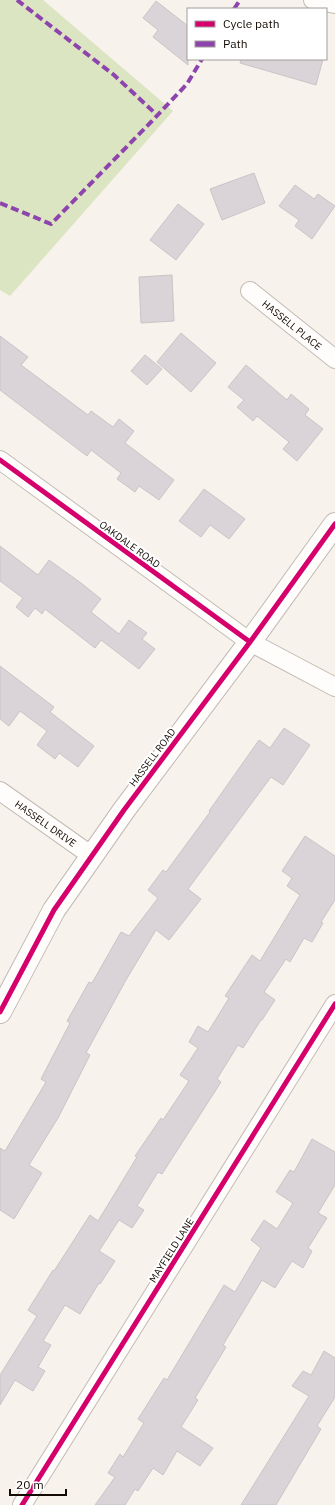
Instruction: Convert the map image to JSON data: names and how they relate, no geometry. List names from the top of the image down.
{
  "streets": {
    "street": [
      "HASSELL PLACE",
      "OAKDALE ROAD",
      "HASSELL ROAD",
      "HASSELL DRIVE",
      "MAYFIELD LANE"
    ]
  },
  "crossings": [
    ["OAKDALE ROAD", "HASSELL ROAD"],
    ["HASSELL ROAD", "HASSELL DRIVE"]
  ],
  "legend": ["Cycle path", "Path"],
  "scale_bar": "20 m"
}
